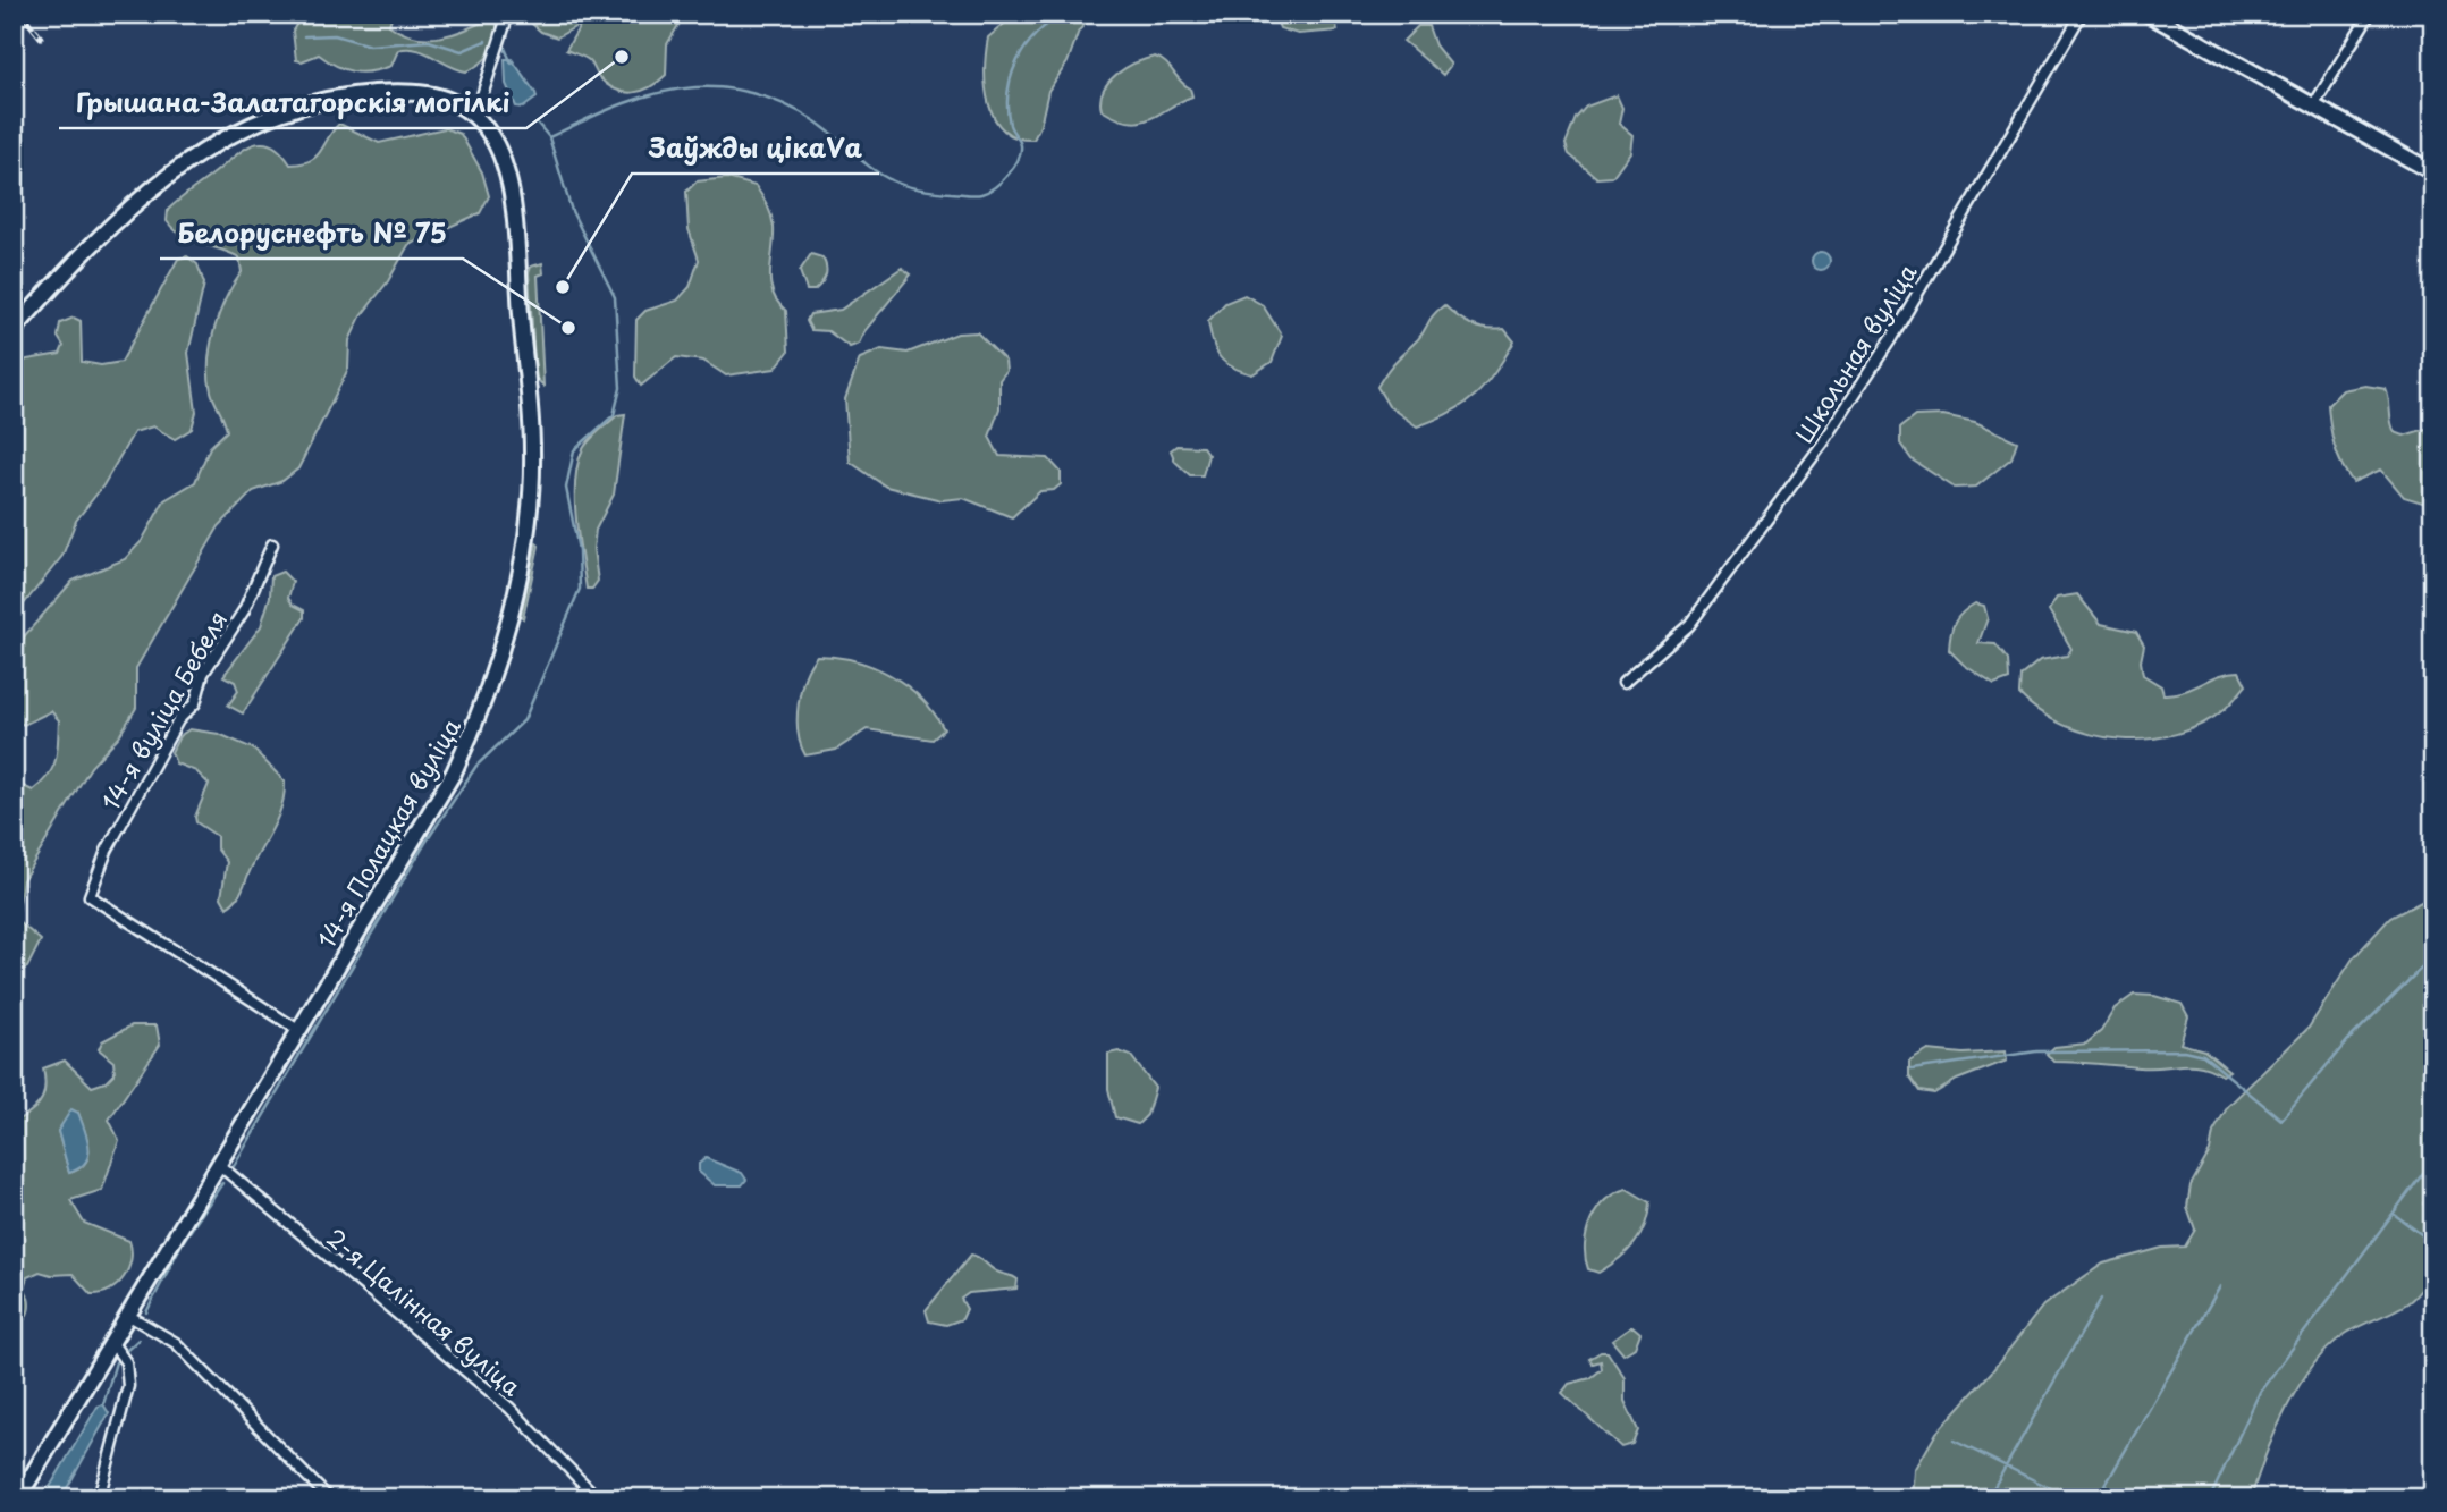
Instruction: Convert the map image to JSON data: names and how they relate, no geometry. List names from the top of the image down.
{
  "streets": {
    "main road": ["14-я Полацкая вуліца"],
    "street": ["Школьная вуліца", "14-я вуліца Бебеля", "2-я Цалінная вуліца"]
  },
  "crossings": [
    ["14-я вуліца Бебеля", "14-я Полацкая вуліца"],
    ["14-я Полацкая вуліца", "2-я Цалінная вуліца"]
  ],
  "places": ["Грышана-Залатагорскія могілкі", "Заўжды цікаVа", "Белоруснефть № 75"]
}
